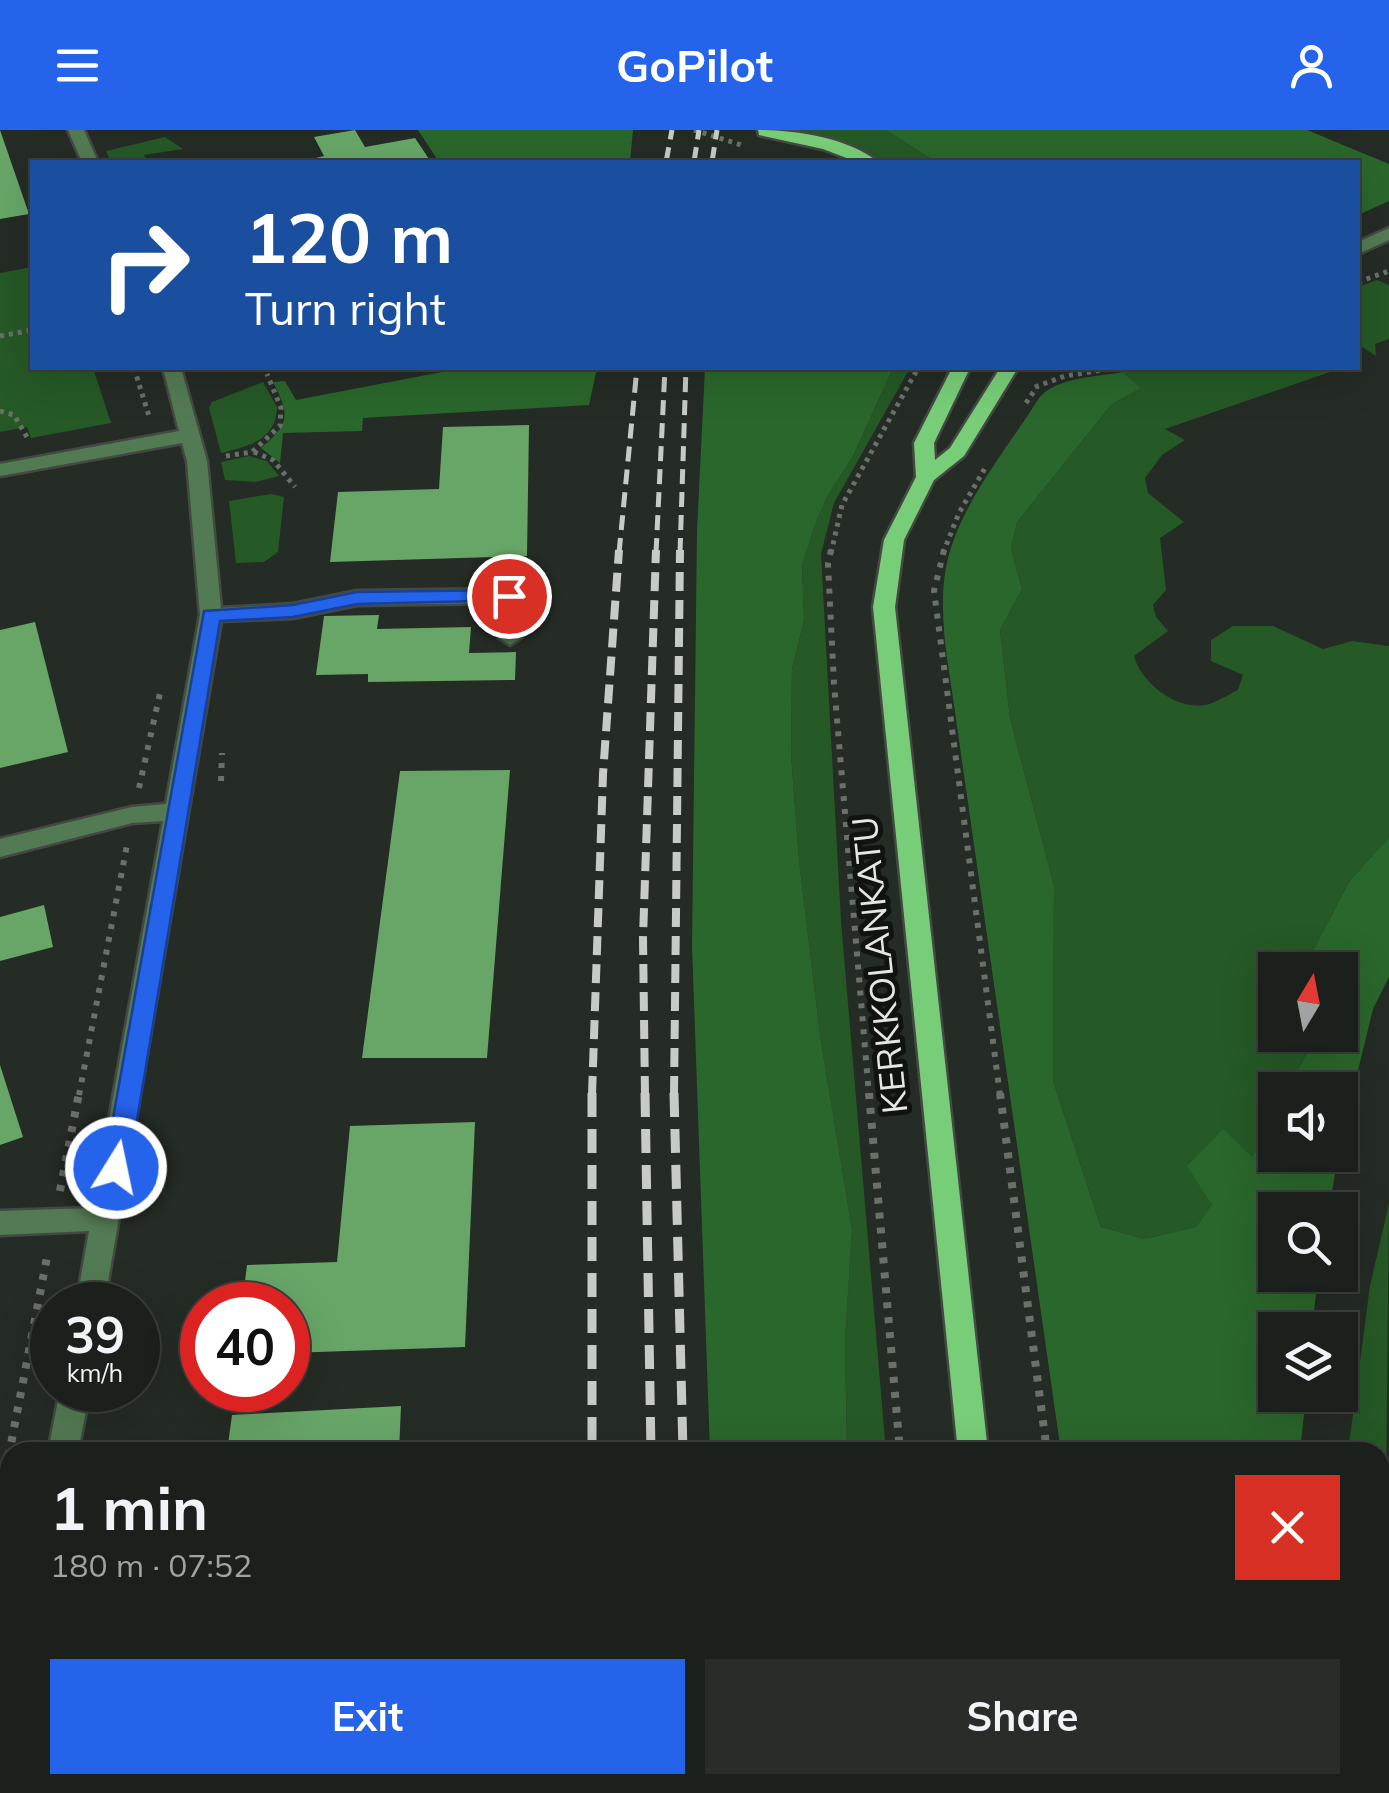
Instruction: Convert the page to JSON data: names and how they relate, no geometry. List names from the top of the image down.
{
  "streets": {
    "main road": ["KERKKOLANKATU"]
  },
  "north": "top",
  "page": {
    "header": "GoPilot",
    "turn": ["120 m", "Turn right"],
    "speed": "39 km/h",
    "limit": "40",
    "heading": ["1 min", "180 m · 07:52"],
    "buttons": ["Exit", "Share"]
  }
}
